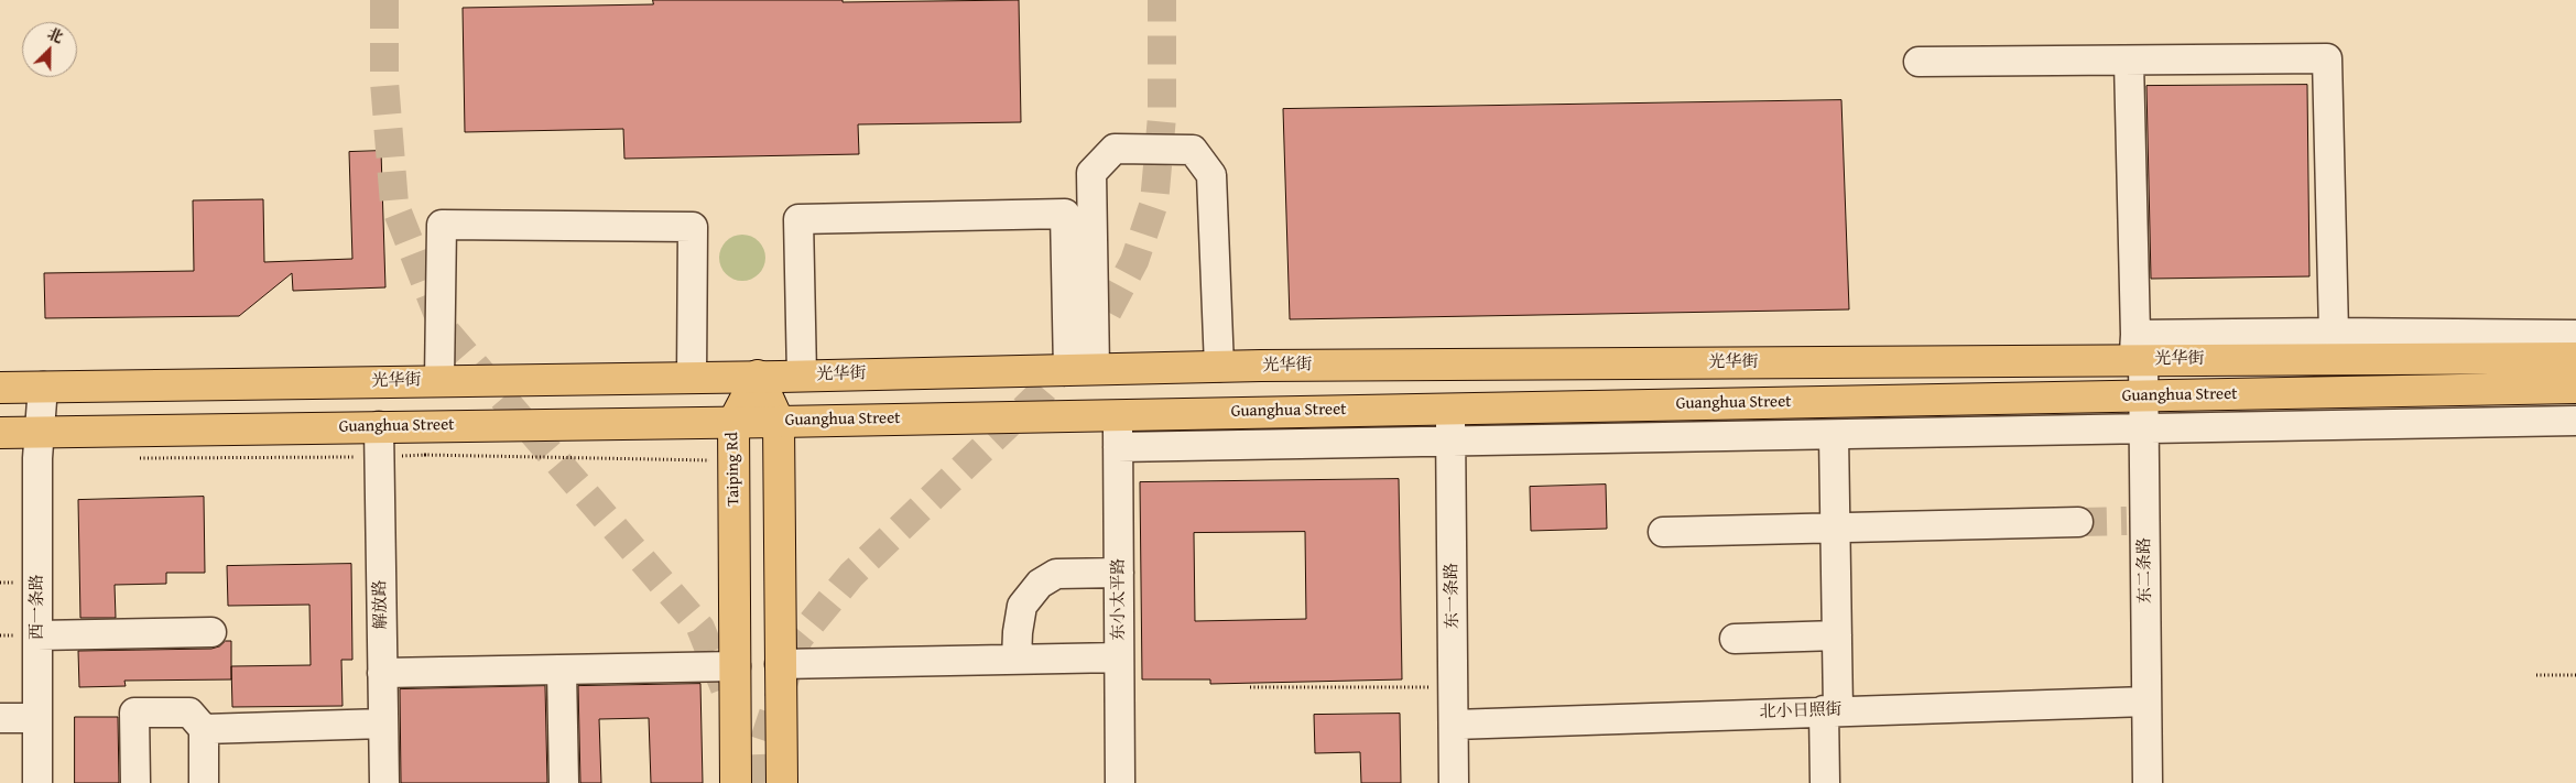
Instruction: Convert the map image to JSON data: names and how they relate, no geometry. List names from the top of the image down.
{
  "streets": {
    "main road": ["光华街", "Guanghua Street", "Taiping Rd"],
    "street": [
      "东二条路",
      "东一条路",
      "东小太平路",
      "解放路",
      "西一条路",
      "北小日照街"
    ]
  },
  "crossings": [
    ["光华街", "Taiping Rd"],
    ["光华街", "东二条路"],
    ["光华街", "西一条路"],
    ["Guanghua Street", "Taiping Rd"],
    ["Guanghua Street", "东二条路"],
    ["Guanghua Street", "东一条路"],
    ["Guanghua Street", "东小太平路"],
    ["Guanghua Street", "解放路"],
    ["Guanghua Street", "西一条路"],
    ["东二条路", "北小日照街"],
    ["东一条路", "北小日照街"]
  ],
  "north": "top right"
}
